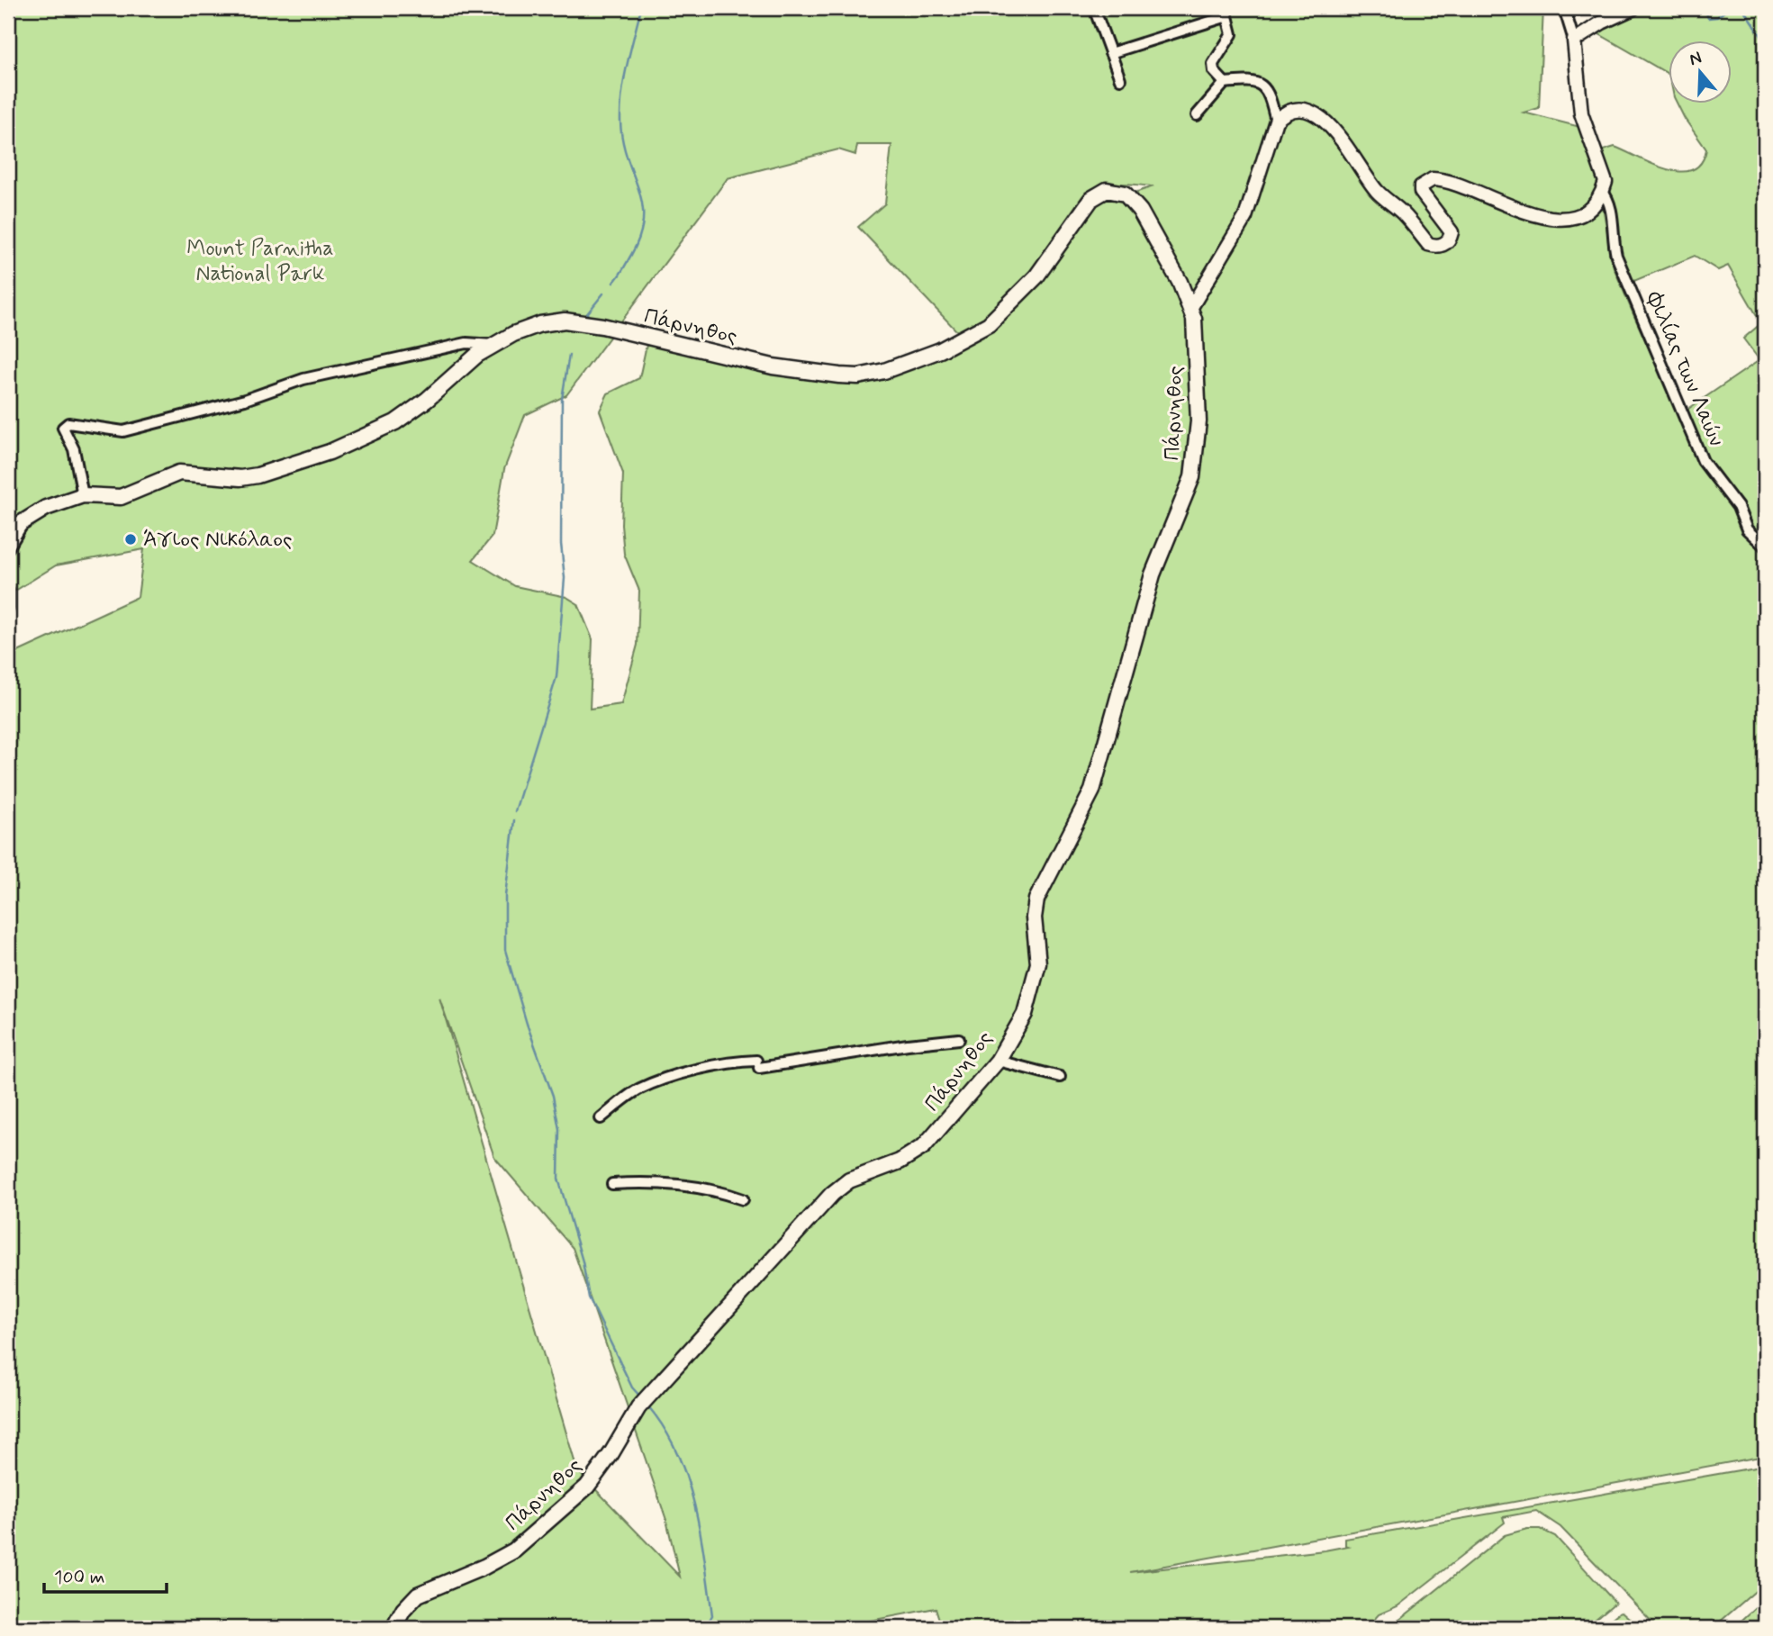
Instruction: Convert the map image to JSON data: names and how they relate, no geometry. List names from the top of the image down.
{
  "streets": {
    "main road": ["Πάρνηθος"],
    "street": ["Φιλίας των Λαών"]
  },
  "parks": ["Mount Parnitha National Park"],
  "places": ["Άγιος Νικόλαος"],
  "scale_bar": "100 m",
  "north": "top"
}
